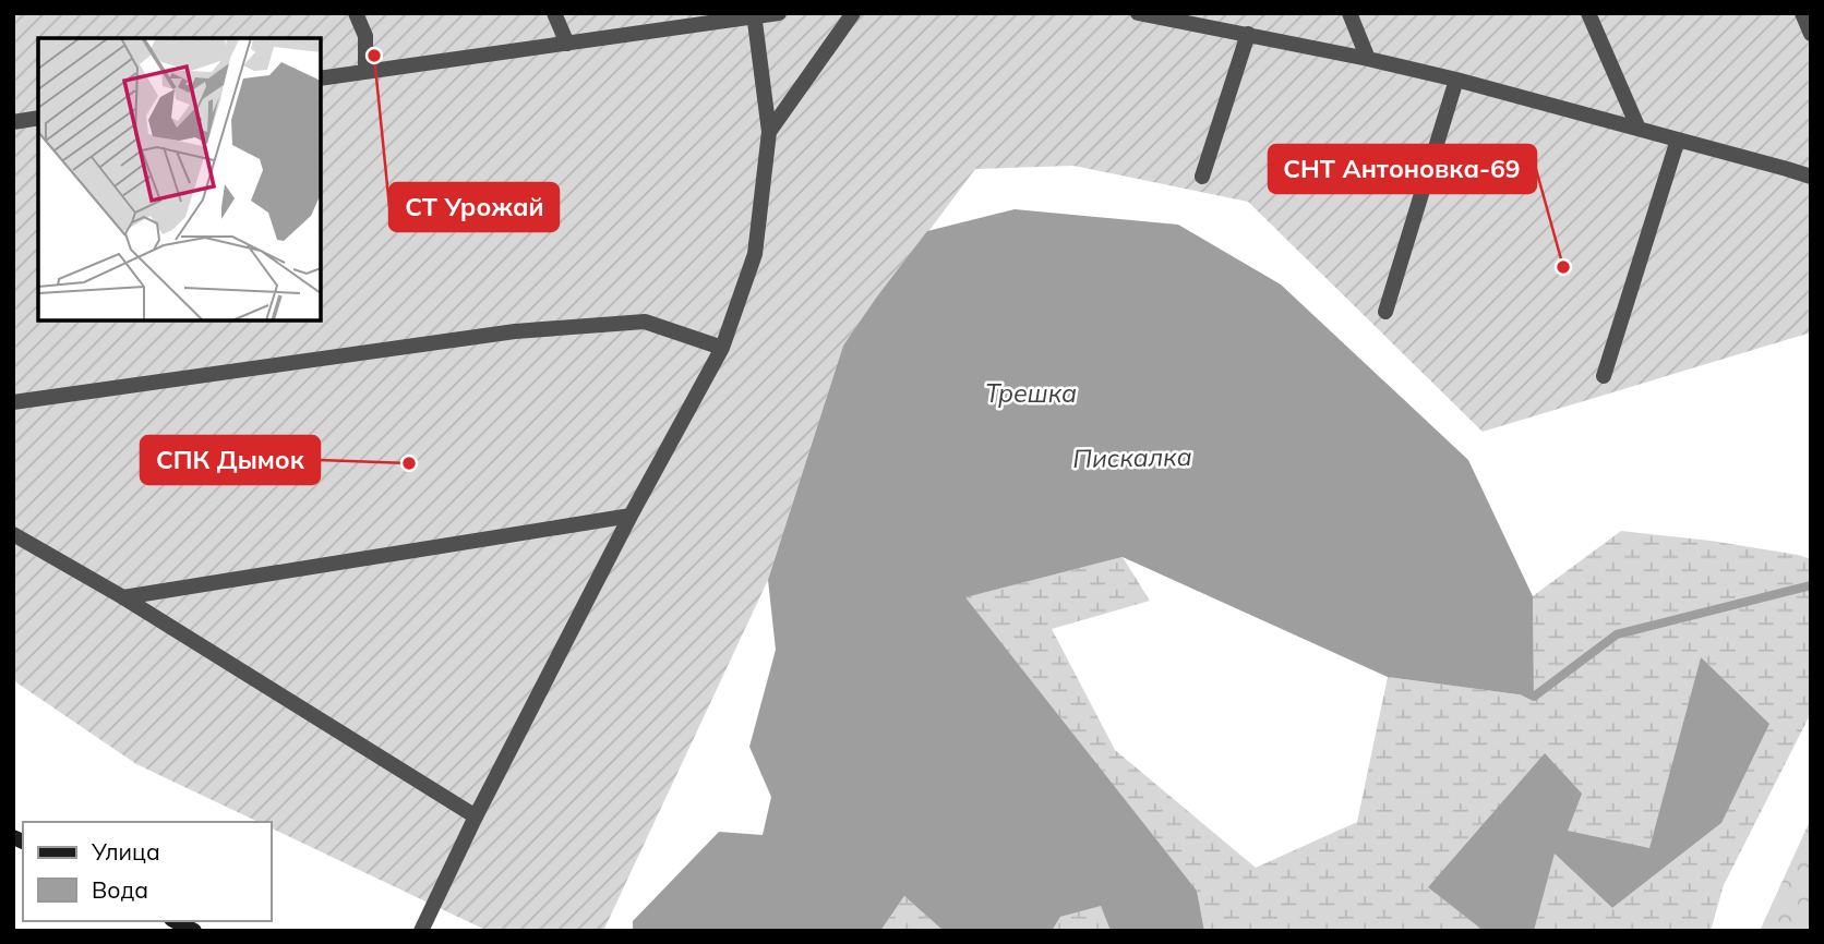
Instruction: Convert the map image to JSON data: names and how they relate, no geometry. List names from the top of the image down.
{
  "water": ["Трешка", "Пискалка"],
  "places": ["СТ Урожай", "СНТ Антоновка-69", "СПК Дымок"],
  "legend": ["Улица", "Вода"]
}
